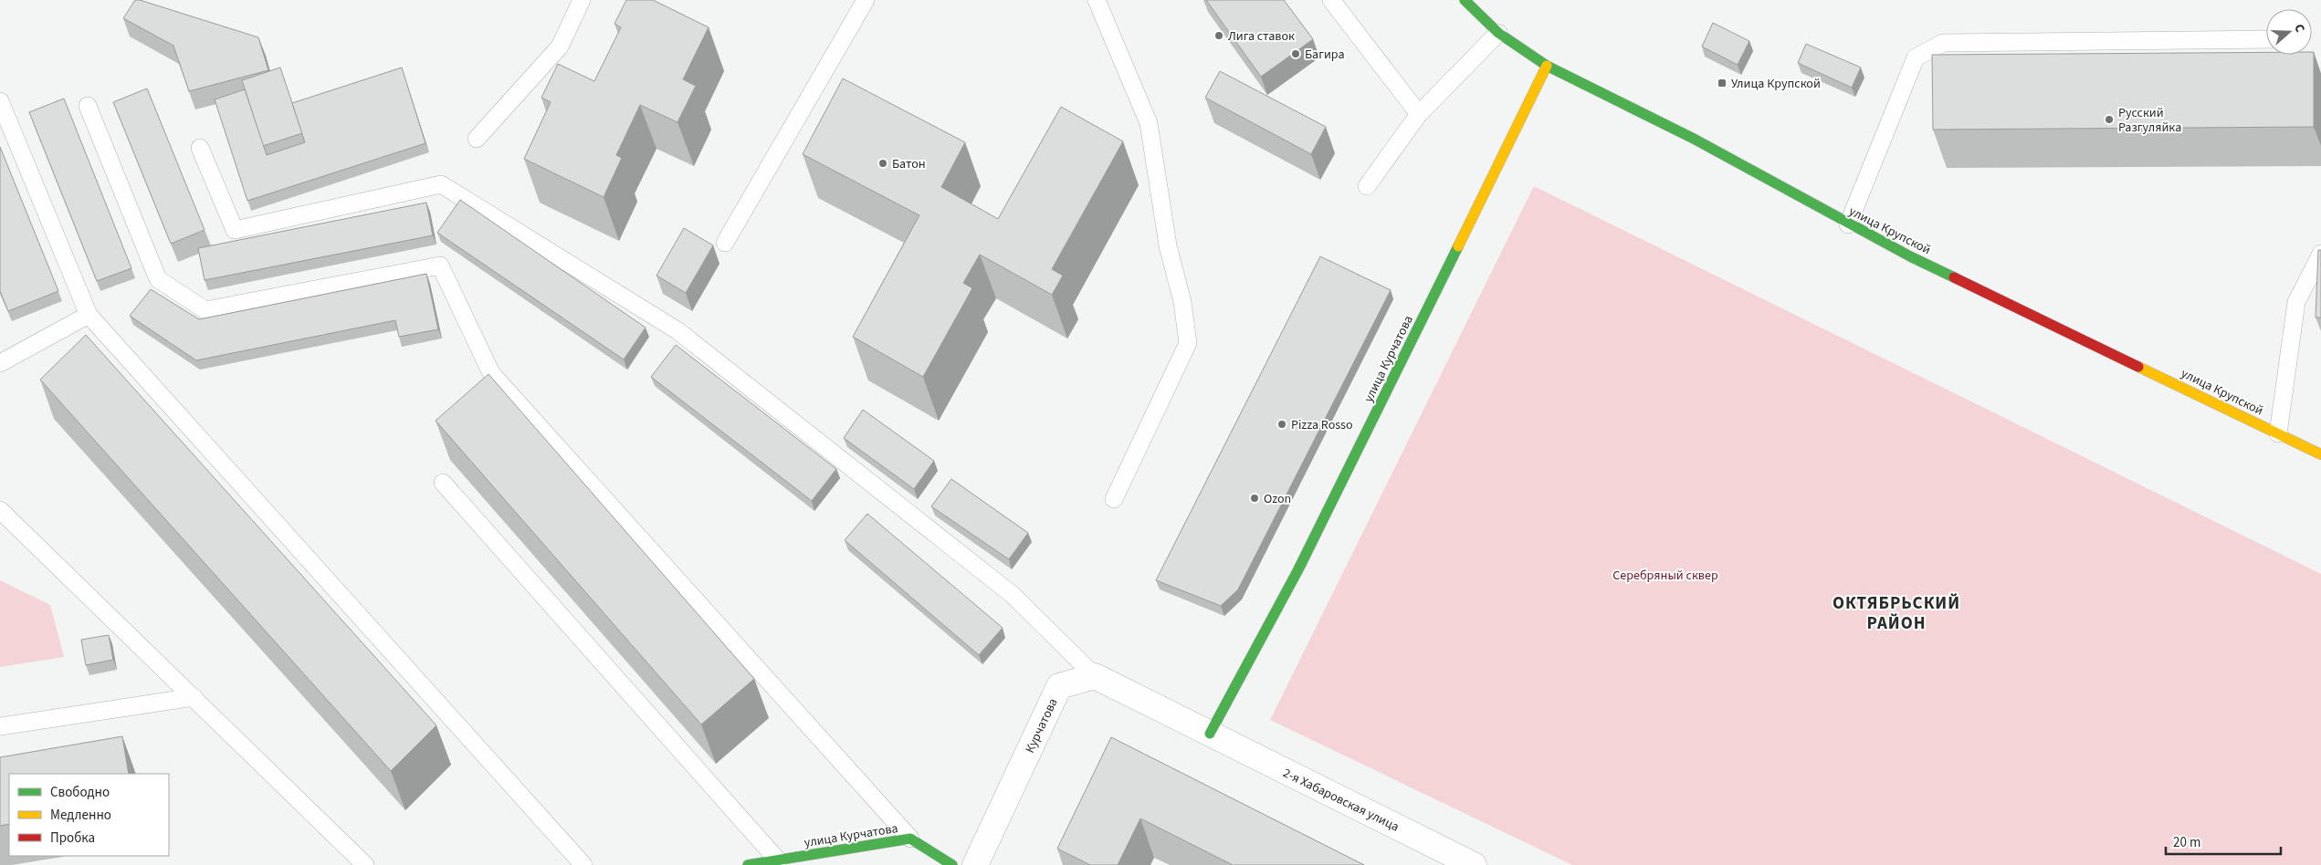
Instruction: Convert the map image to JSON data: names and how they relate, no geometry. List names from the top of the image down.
{
  "streets": {
    "street": [
      "улица Крупской",
      "улица Курчатова",
      "Курчатова",
      "2-я Хабаровская улица"
    ]
  },
  "crossings": [
    ["улица Крупской", "улица Курчатова"],
    ["улица Курчатова", "2-я Хабаровская улица"]
  ],
  "districts": ["ОКТЯБРЬСКИЙ РАЙОН"],
  "parks": ["Серебряный сквер"],
  "places": {
    "other": [
      "Лига ставок",
      "Багира",
      "Русский Разгуляйка",
      "Батон",
      "Pizza Rosso",
      "Ozon"
    ],
    "transit": ["Улица Крупской"]
  },
  "legend": ["Свободно", "Медленно", "Пробка"],
  "scale_bar": "20 m",
  "north": "right"
}
